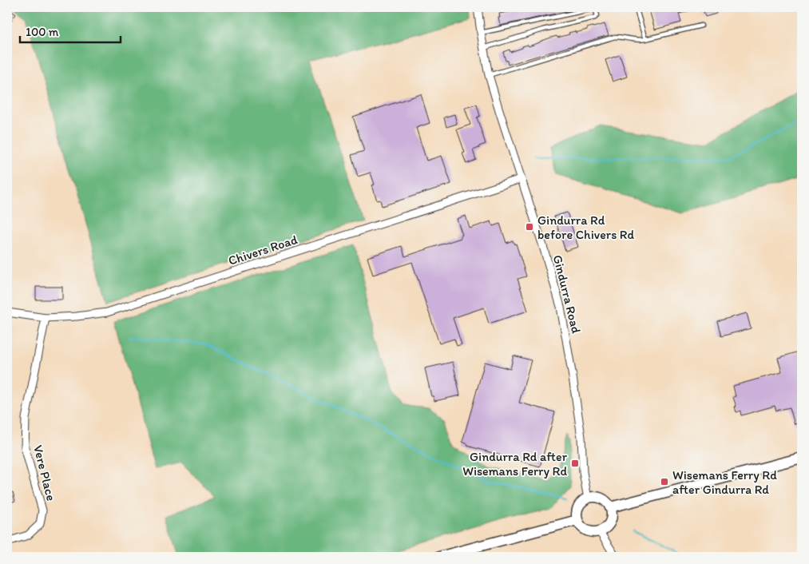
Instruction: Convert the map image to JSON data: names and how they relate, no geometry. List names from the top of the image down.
{
  "streets": {
    "street": ["Chivers Road", "Gindurra Road", "Vere Place"]
  },
  "crossings": [
    ["Chivers Road", "Gindurra Road"],
    ["Chivers Road", "Vere Place"]
  ],
  "places": {
    "transit": ["Gindurra Rd before Chivers Rd", "Gindurra Rd after Wisemans Ferry Rd", "Wisemans Ferry Rd after Gindurra Rd"]
  },
  "scale_bar": "100 m"
}
